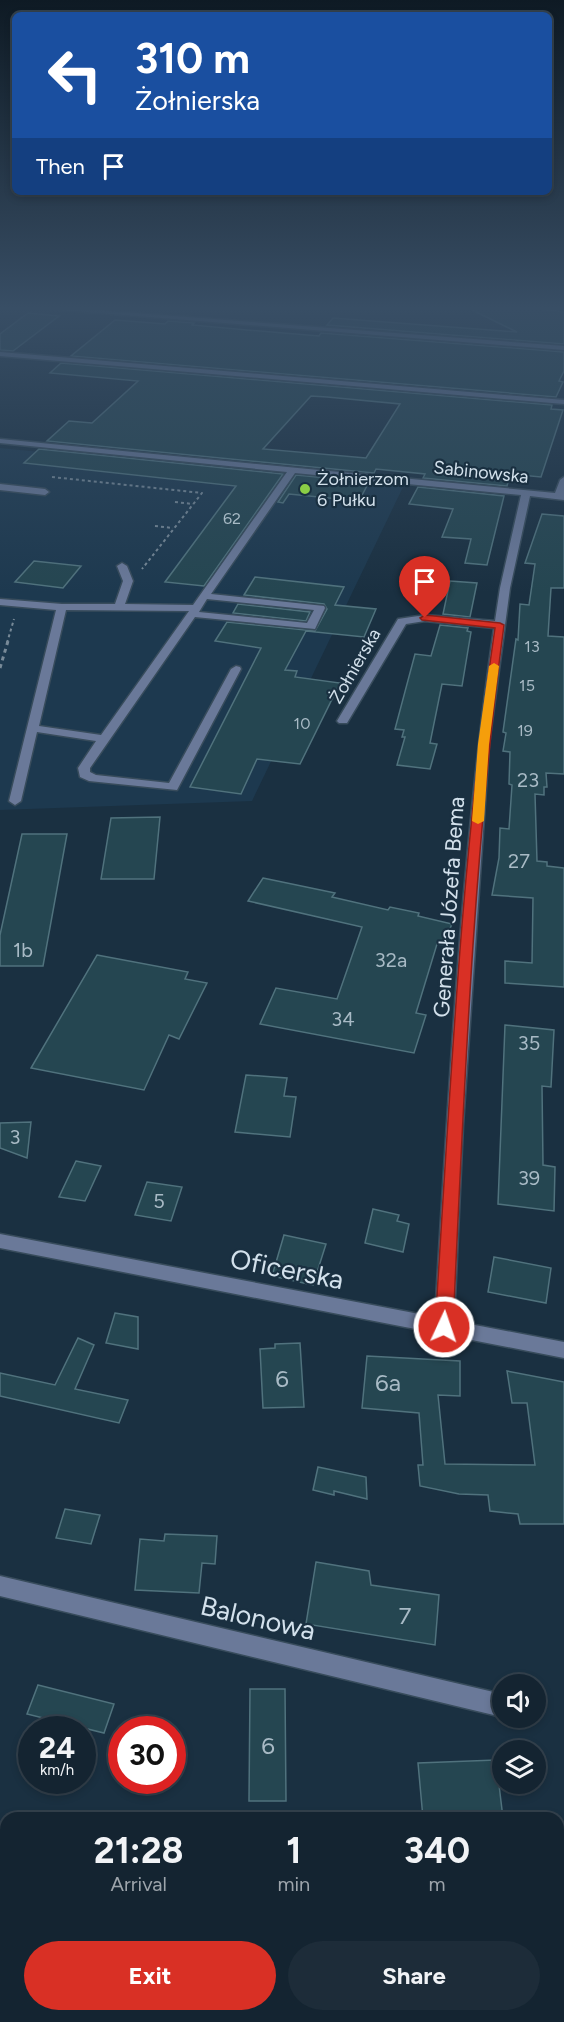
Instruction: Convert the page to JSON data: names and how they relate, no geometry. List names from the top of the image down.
{
  "streets": {
    "street": [
      "Sabinowska",
      "Żołnierska",
      "Generała Józefa Bema",
      "Oficerska",
      "Balonowa"
    ]
  },
  "crossings": [
    ["Sabinowska", "Generała Józefa Bema"],
    ["Żołnierska", "Generała Józefa Bema"],
    ["Generała Józefa Bema", "Oficerska"]
  ],
  "places": ["Żołnierzom 6 Pułku"],
  "house_numbers": [
    "62",
    "13",
    "15",
    "10",
    "19",
    "23",
    "27",
    "1b",
    "32a",
    "34",
    "35",
    "3",
    "39",
    "5",
    "6",
    "6a",
    "7",
    "6"
  ],
  "page": {
    "turn": ["310 m", "Żołnierska"],
    "then": "Then",
    "speed": "24 km/h",
    "limit": "30",
    "eta": [
      "21:28",
      "Arrival",
      "1",
      "min",
      "340",
      "m"
    ],
    "buttons": ["Exit", "Share"]
  }
}
